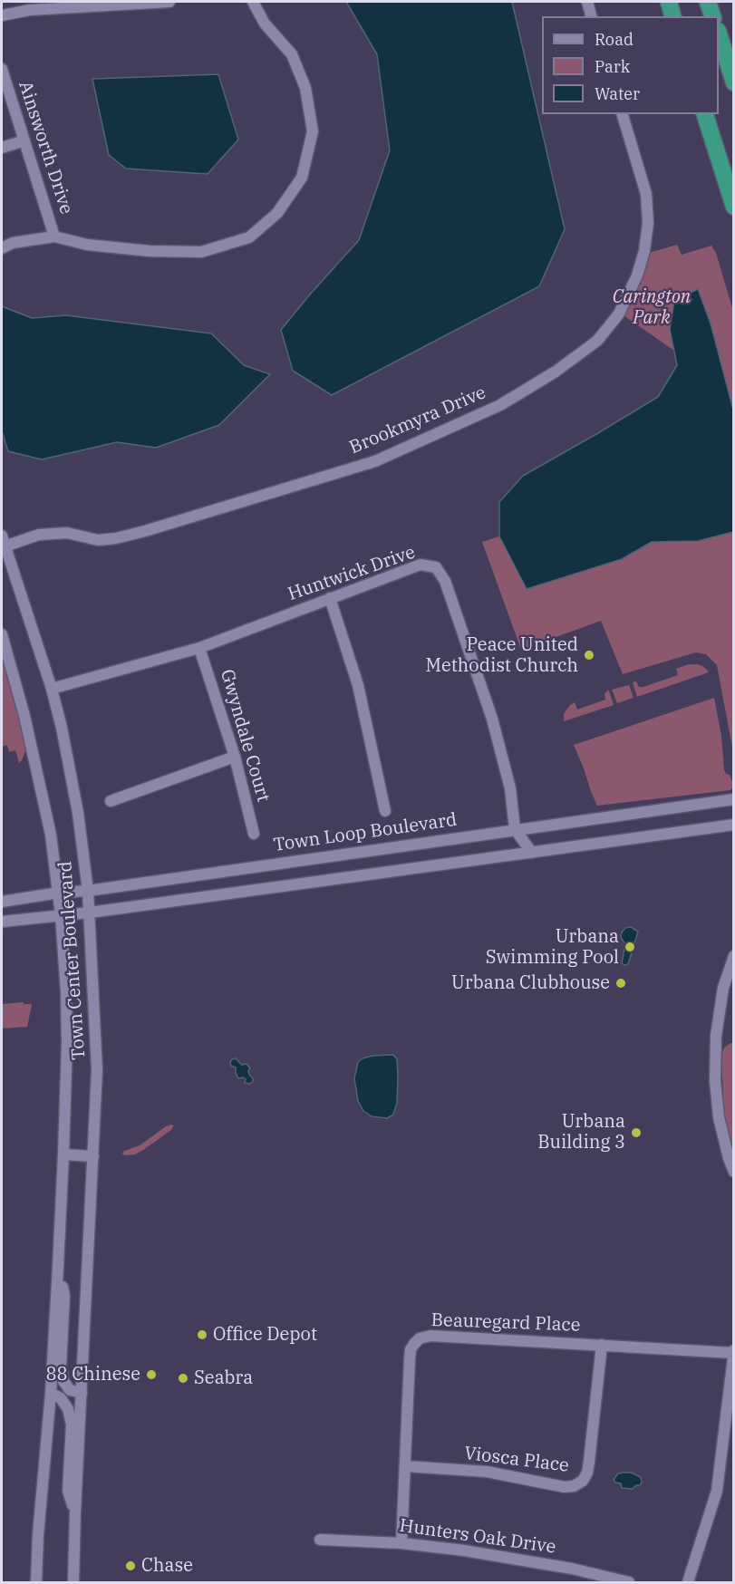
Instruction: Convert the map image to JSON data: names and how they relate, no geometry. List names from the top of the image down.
{
  "streets": {
    "street": [
      "Ainsworth Drive",
      "Brookmyra Drive",
      "Huntwick Drive",
      "Gwyndale Court",
      "Town Loop Boulevard",
      "Town Center Boulevard",
      "Beauregard Place",
      "Viosca Place",
      "Hunters Oak Drive"
    ]
  },
  "crossings": [
    ["Brookmyra Drive", "Town Center Boulevard"],
    ["Huntwick Drive", "Gwyndale Court"],
    ["Huntwick Drive", "Town Loop Boulevard"],
    ["Huntwick Drive", "Town Center Boulevard"],
    ["Town Loop Boulevard", "Town Center Boulevard"],
    ["Beauregard Place", "Viosca Place"],
    ["Beauregard Place", "Hunters Oak Drive"]
  ],
  "parks": ["Carington Park"],
  "places": [
    "Peace United Methodist Church",
    "Urbana Swimming Pool",
    "Urbana Clubhouse",
    "Urbana Building 3",
    "Office Depot",
    "88 Chinese",
    "Seabra",
    "Chase"
  ],
  "legend": ["Road", "Park", "Water"]
}
